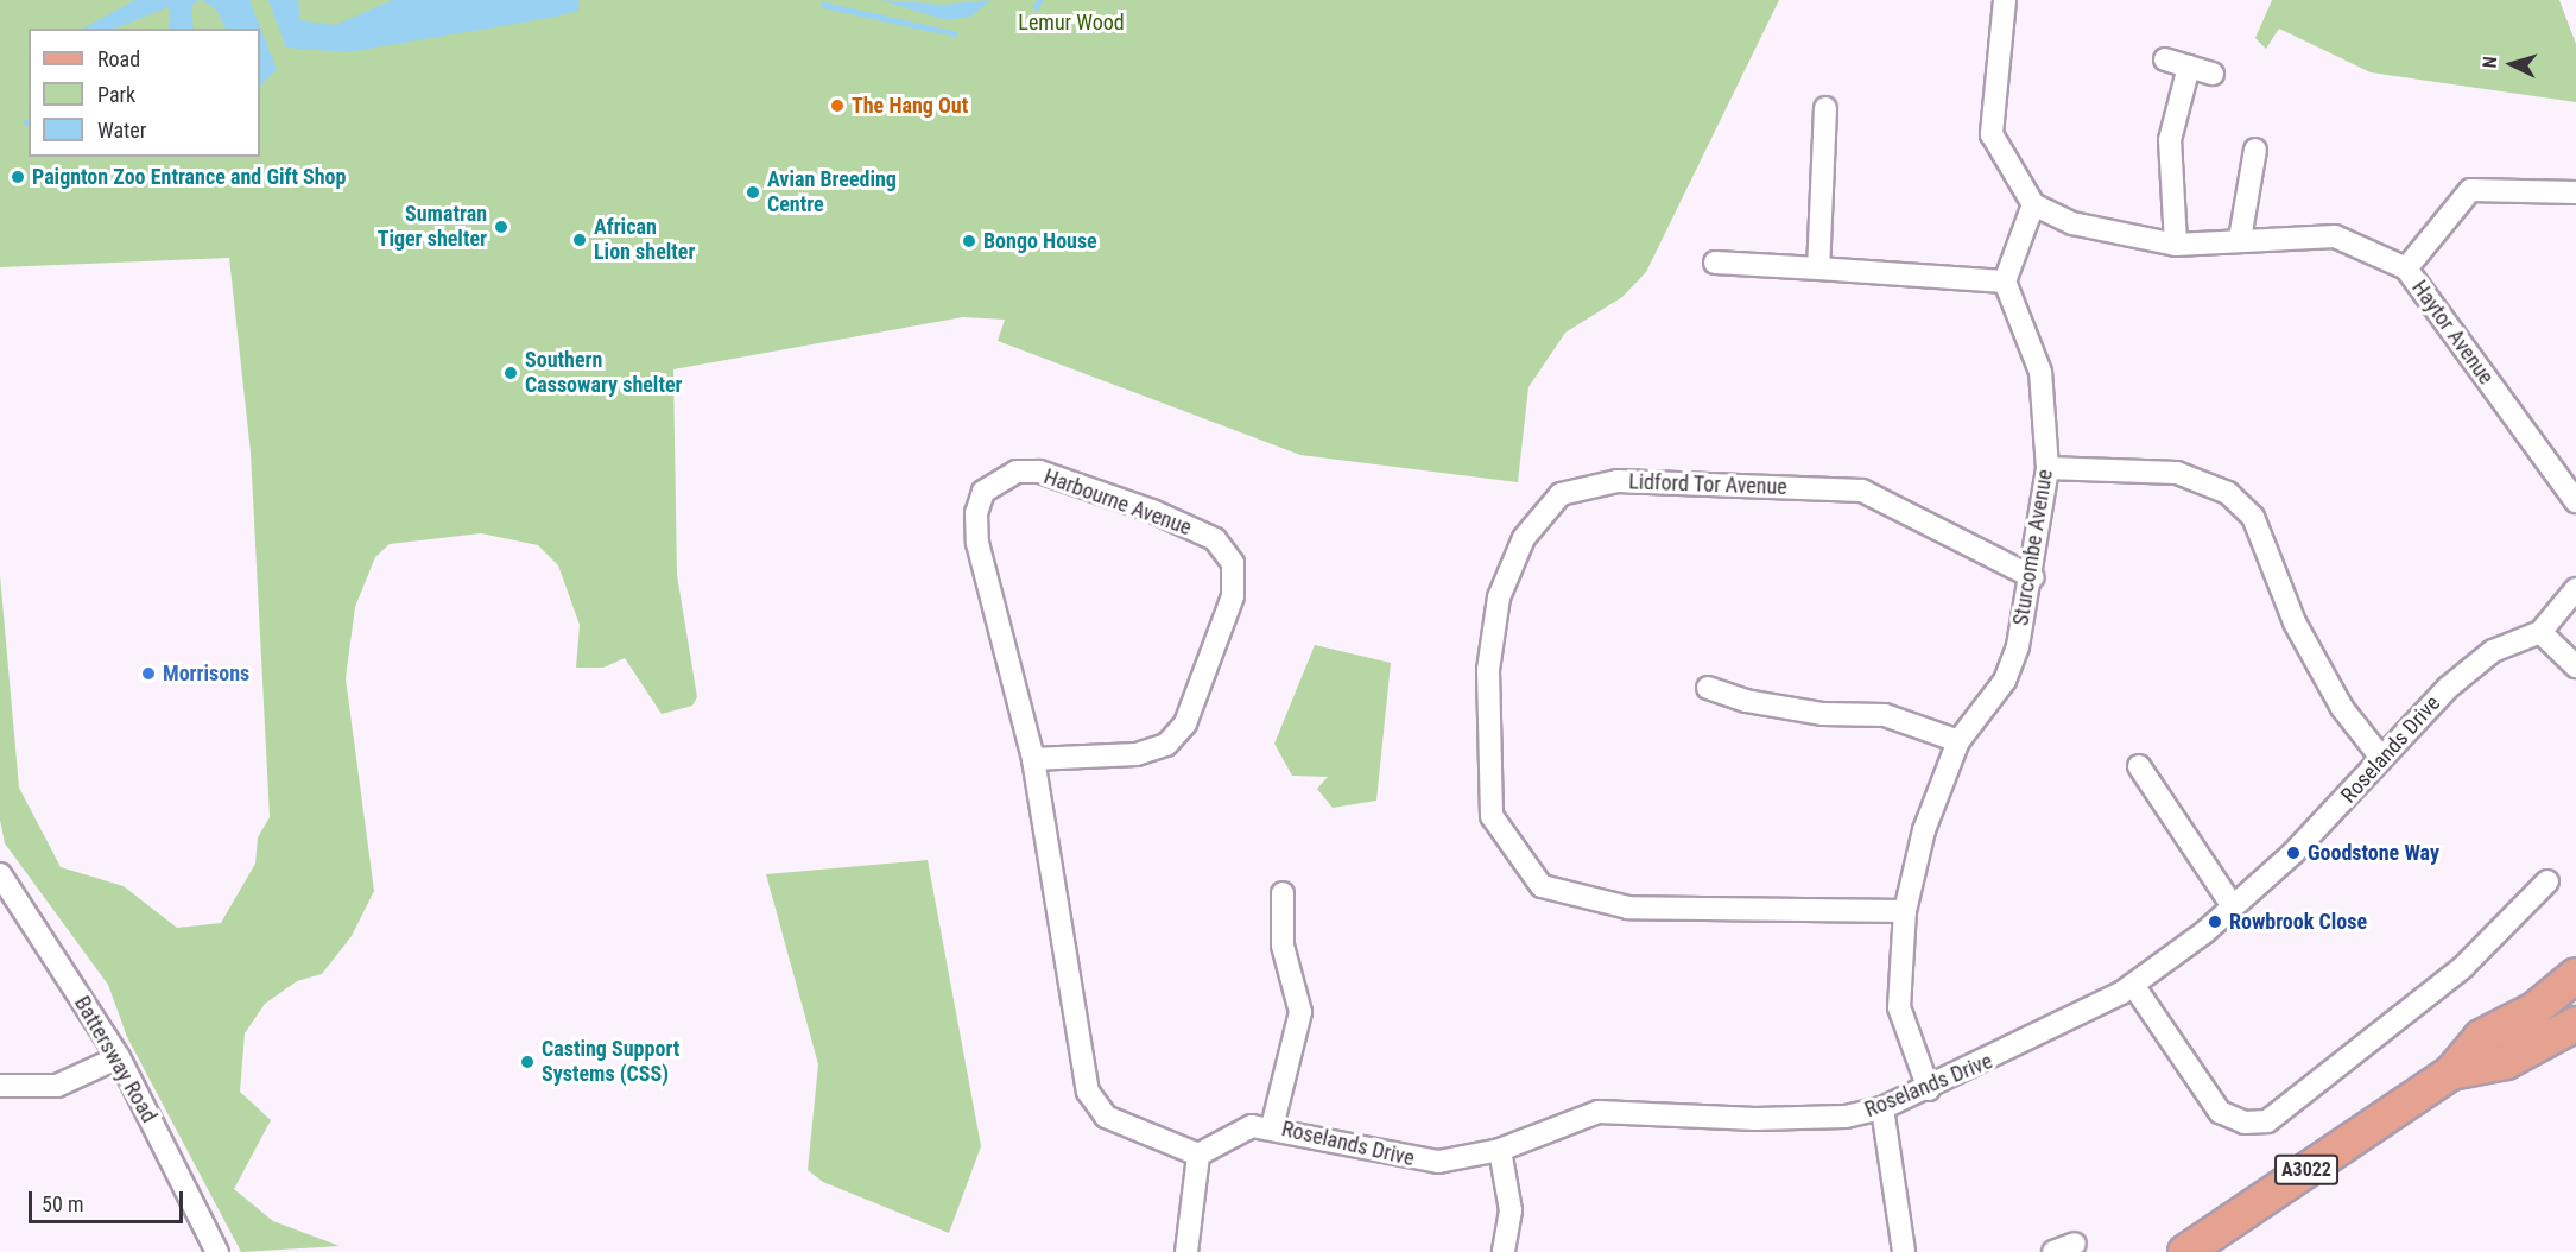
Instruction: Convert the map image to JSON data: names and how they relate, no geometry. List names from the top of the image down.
{
  "streets": {
    "main road": ["A3022"],
    "street": [
      "Haytor Avenue",
      "Lidford Tor Avenue",
      "Harbourne Avenue",
      "Sturcombe Avenue",
      "Roselands Drive",
      "Battersway Road"
    ]
  },
  "crossings": [
    ["Lidford Tor Avenue", "Sturcombe Avenue"],
    ["Harbourne Avenue", "Roselands Drive"],
    ["Sturcombe Avenue", "Roselands Drive"]
  ],
  "parks": ["Lemur Wood"],
  "places": [
    "The Hang Out",
    "Paignton Zoo Entrance and Gift Shop",
    "Avian Breeding Centre",
    "Sumatran Tiger shelter",
    "African Lion shelter",
    "Bongo House",
    "Southern Cassowary shelter",
    "Morrisons",
    "Goodstone Way",
    "Rowbrook Close",
    "Casting Support Systems (CSS)"
  ],
  "legend": ["Road", "Park", "Water"],
  "scale_bar": "50 m",
  "north": "left"
}
